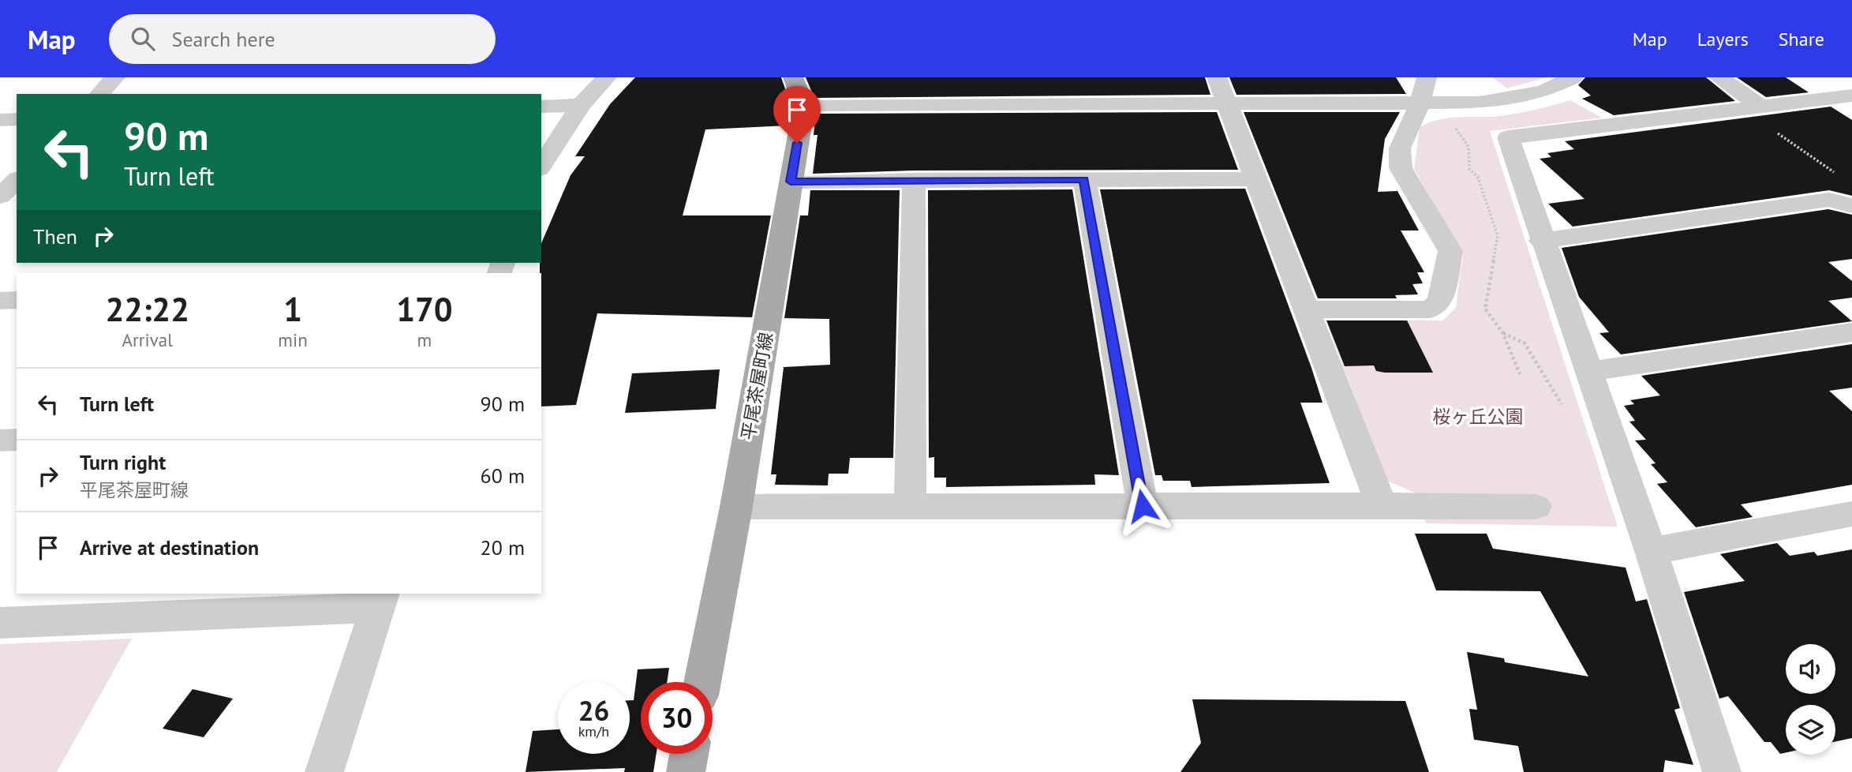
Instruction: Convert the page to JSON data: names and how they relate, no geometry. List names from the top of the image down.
{
  "streets": {
    "main road": ["平尾茶屋町線"]
  },
  "parks": ["桜ヶ丘公園"],
  "page": {
    "header": "Map",
    "search": "Search here",
    "nav": ["Map", "Layers", "Share"],
    "turn": ["90 m", "Turn left"],
    "then": "Then",
    "eta": [
      "22:22",
      "Arrival",
      "1",
      "min",
      "170",
      "m"
    ],
    "list": [
      {
        "name": "Turn left",
        "value": "90 m"
      },
      {
        "name": "Turn right",
        "note": "平尾茶屋町線",
        "value": "60 m"
      },
      {
        "name": "Arrive at destination",
        "value": "20 m"
      }
    ],
    "speed": "26 km/h",
    "limit": "30"
  }
}
